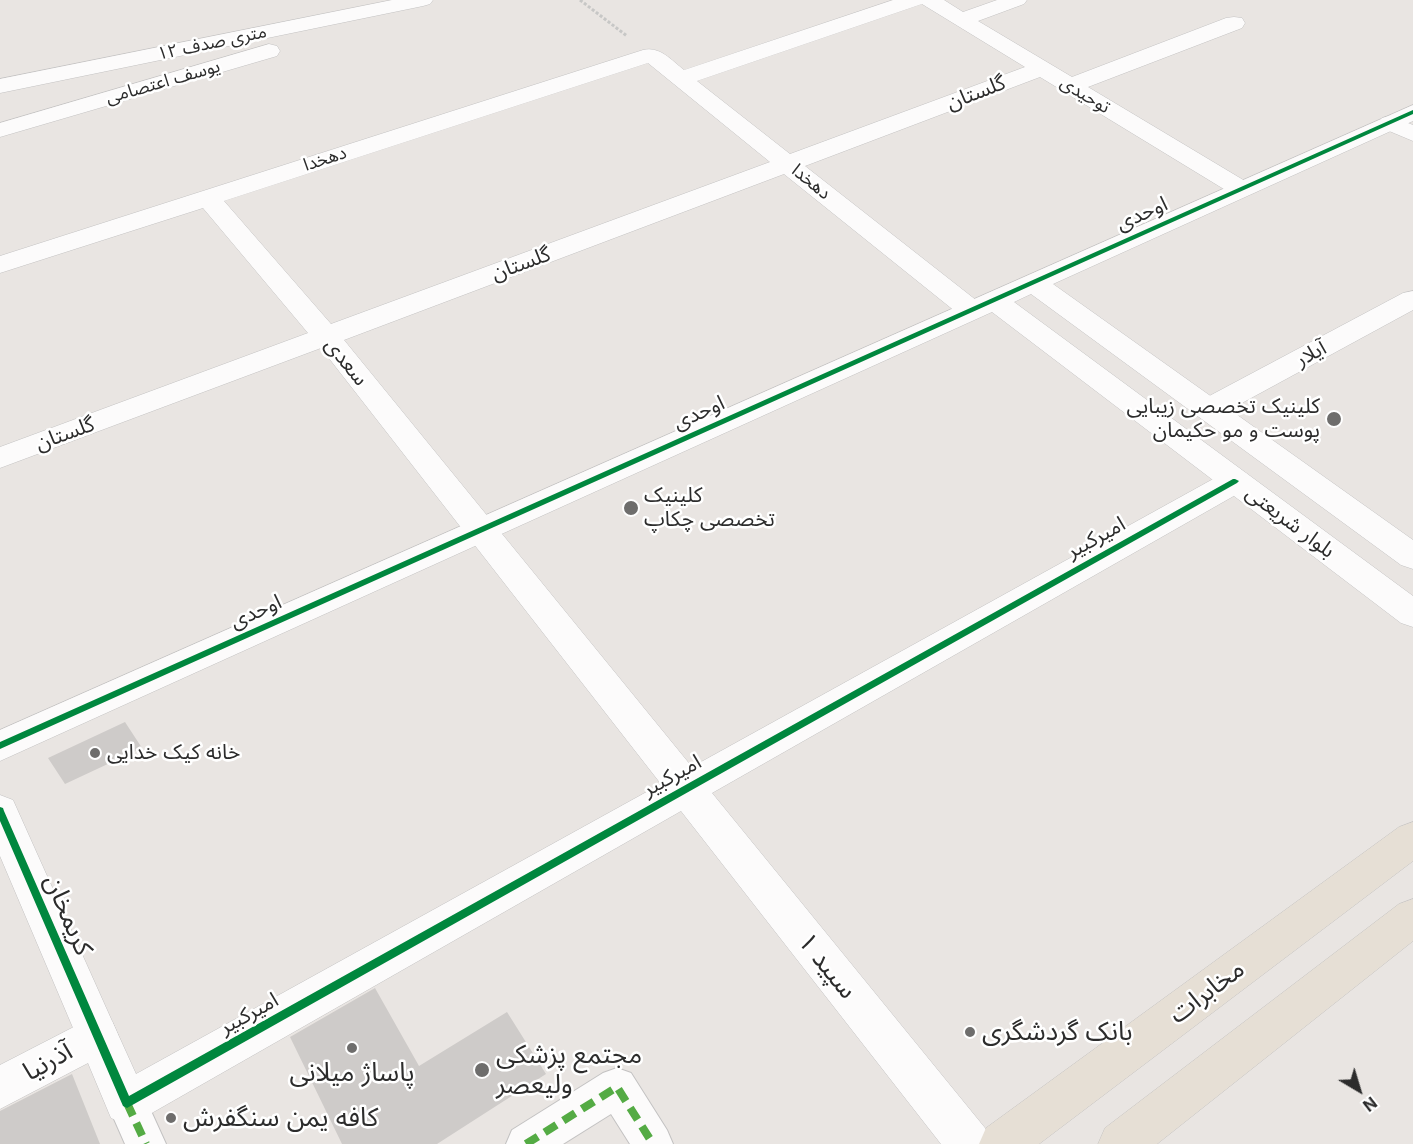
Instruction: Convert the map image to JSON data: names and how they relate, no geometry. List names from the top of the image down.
{
  "streets": {
    "main road": ["مخابرات"],
    "street": [
      "۱۲ متری صدف",
      "یوسف اعتصامی",
      "گلستان",
      "توحیدی",
      "دهخدا",
      "اوحدی",
      "آیلار",
      "سعدی",
      "بلوار شریعتى",
      "امیرکبیر",
      "کریمخان",
      "سپید ۱",
      "آذرنیا"
    ]
  },
  "crossings": [
    ["۱۲ متری صدف", "یوسف اعتصامی"],
    ["گلستان", "توحیدی"],
    ["گلستان", "دهخدا"],
    ["گلستان", "سعدی"],
    ["توحیدی", "اوحدی"],
    ["دهخدا", "اوحدی"],
    ["دهخدا", "سعدی"],
    ["دهخدا", "بلوار شریعتى"],
    ["اوحدی", "سعدی"],
    ["اوحدی", "بلوار شریعتى"],
    ["آیلار", "بلوار شریعتى"],
    ["سعدی", "امیرکبیر"],
    ["سعدی", "سپید ۱"],
    ["بلوار شریعتى", "امیرکبیر"],
    ["امیرکبیر", "کریمخان"],
    ["امیرکبیر", "سپید ۱"],
    ["کریمخان", "آذرنیا"]
  ],
  "places": [
    "کلینیک تخصصی زیبایی پوست و مو حکیمان",
    "کلينيک تخصصی چکاپ",
    "خانه کیک خدایی",
    "بانک گردشگری",
    "پاساژ میلانی",
    "مجتمع پزشکی ولیعصر",
    "کافه یمن سنگفرش"
  ],
  "north": "bottom right"
}
